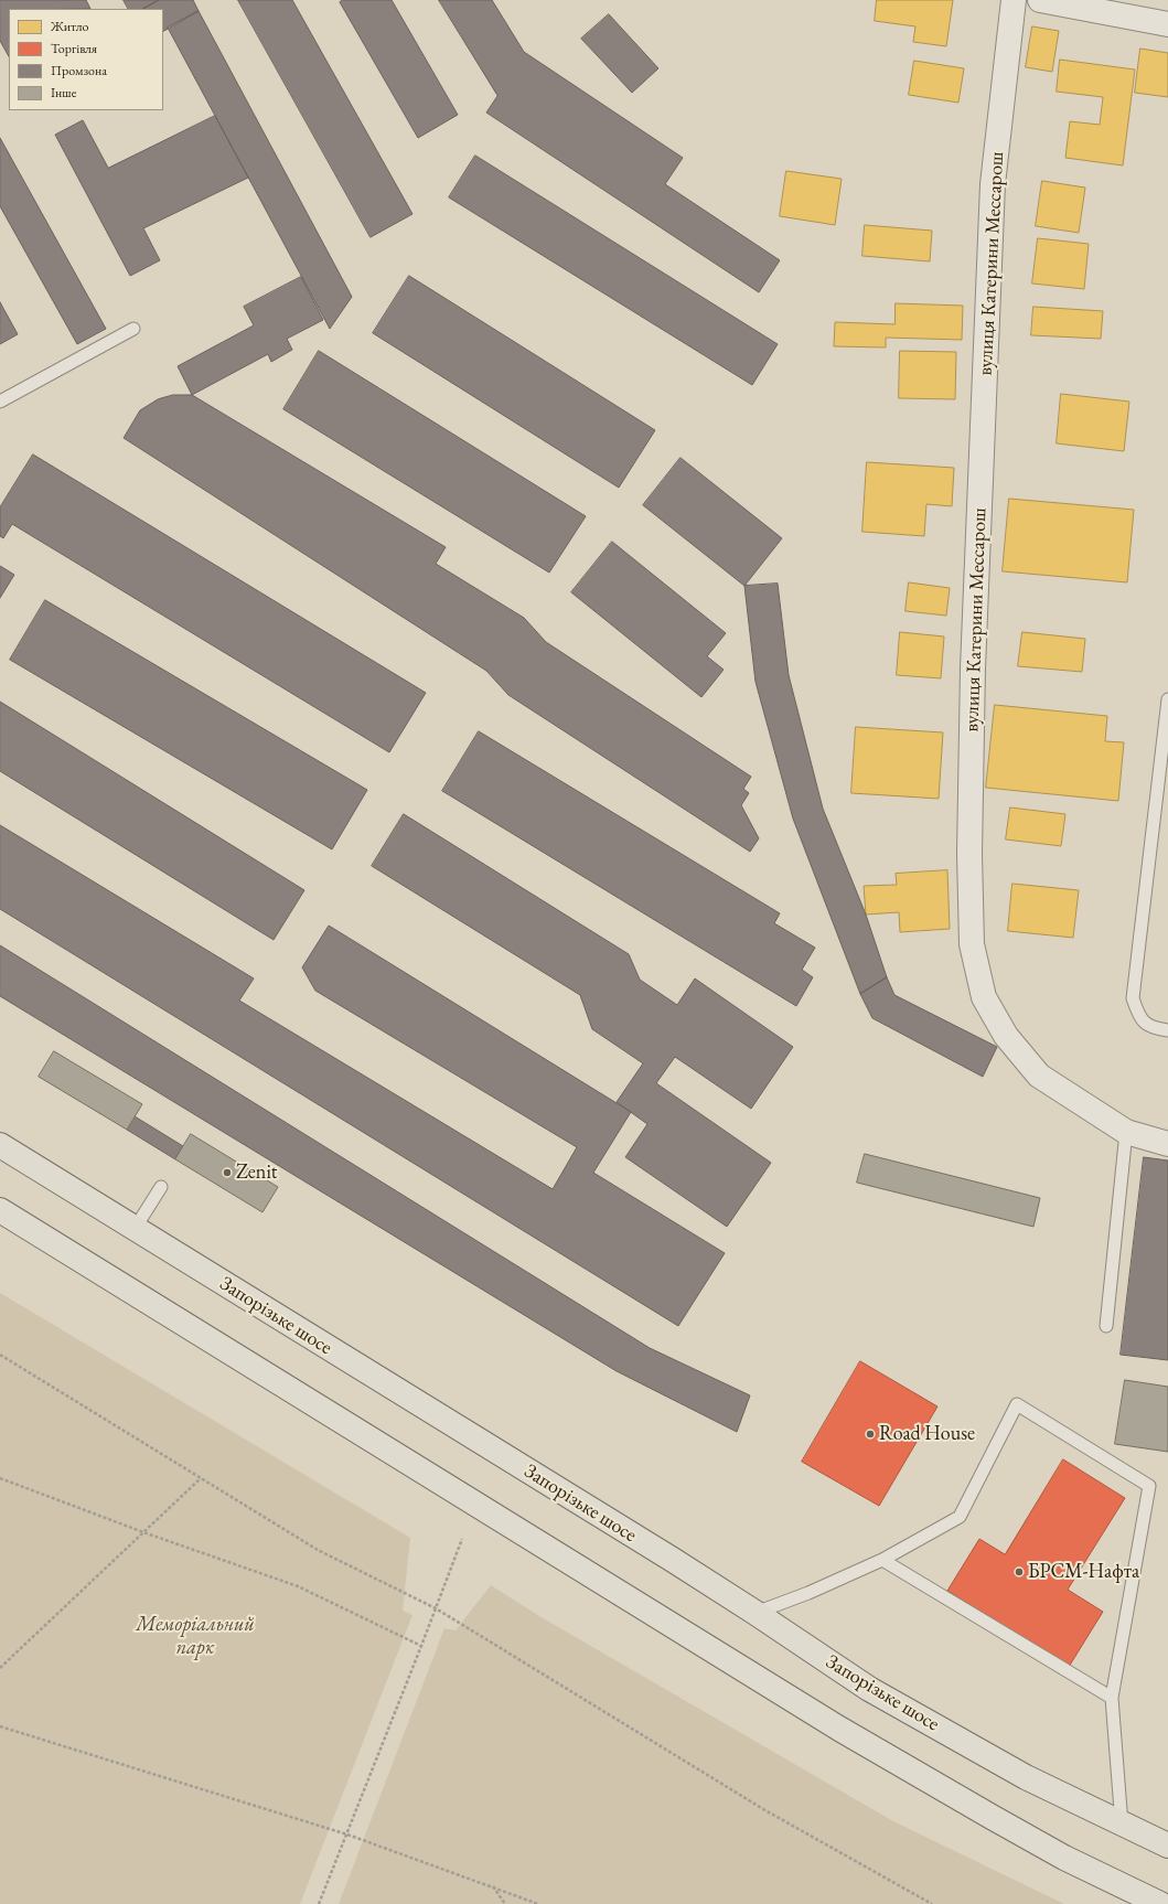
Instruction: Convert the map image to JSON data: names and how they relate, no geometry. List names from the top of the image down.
{
  "streets": {
    "main road": ["Запорізьке шосе"],
    "street": ["вулиця Катерини Мессарош"]
  },
  "parks": ["Меморіальний парк"],
  "places": ["Zenit", "Road House", "БРСМ-Нафта"],
  "legend": [
    "Житло",
    "Торгівля",
    "Промзона",
    "Інше"
  ]
}
